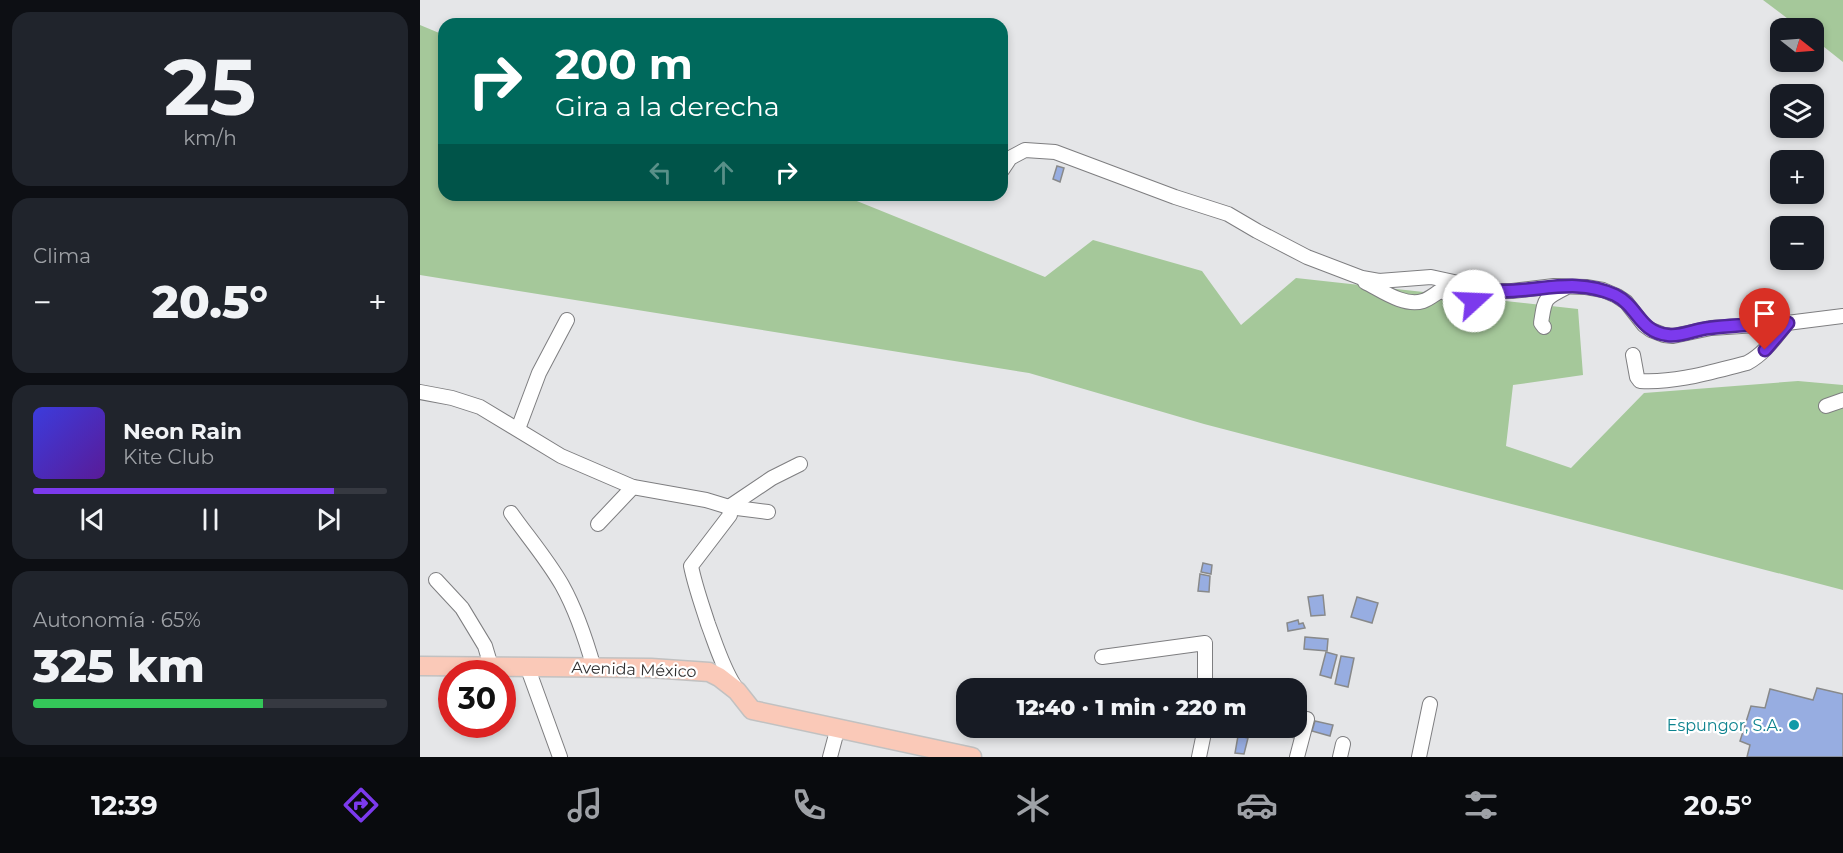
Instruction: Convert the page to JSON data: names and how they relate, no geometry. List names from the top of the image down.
{
  "streets": {
    "main road": ["Avenida México"]
  },
  "places": ["Espungor, S.A."],
  "north": "right",
  "page": {
    "tile": [
      ["25", "km/h"],
      "Clima",
      ["Autonomía · 65%", "325 km"]
    ],
    "map_buttons": ["+", "−"],
    "turn": ["200 m", "Gira a la derecha"],
    "heat": ["−", "20.5°", "+"],
    "song": ["Neon Rain", "Kite Club"],
    "limit": "30",
    "trip": "12:40 · 1 min · 220 m",
    "tabs": ["12:39", "20.5°"]
  }
}
